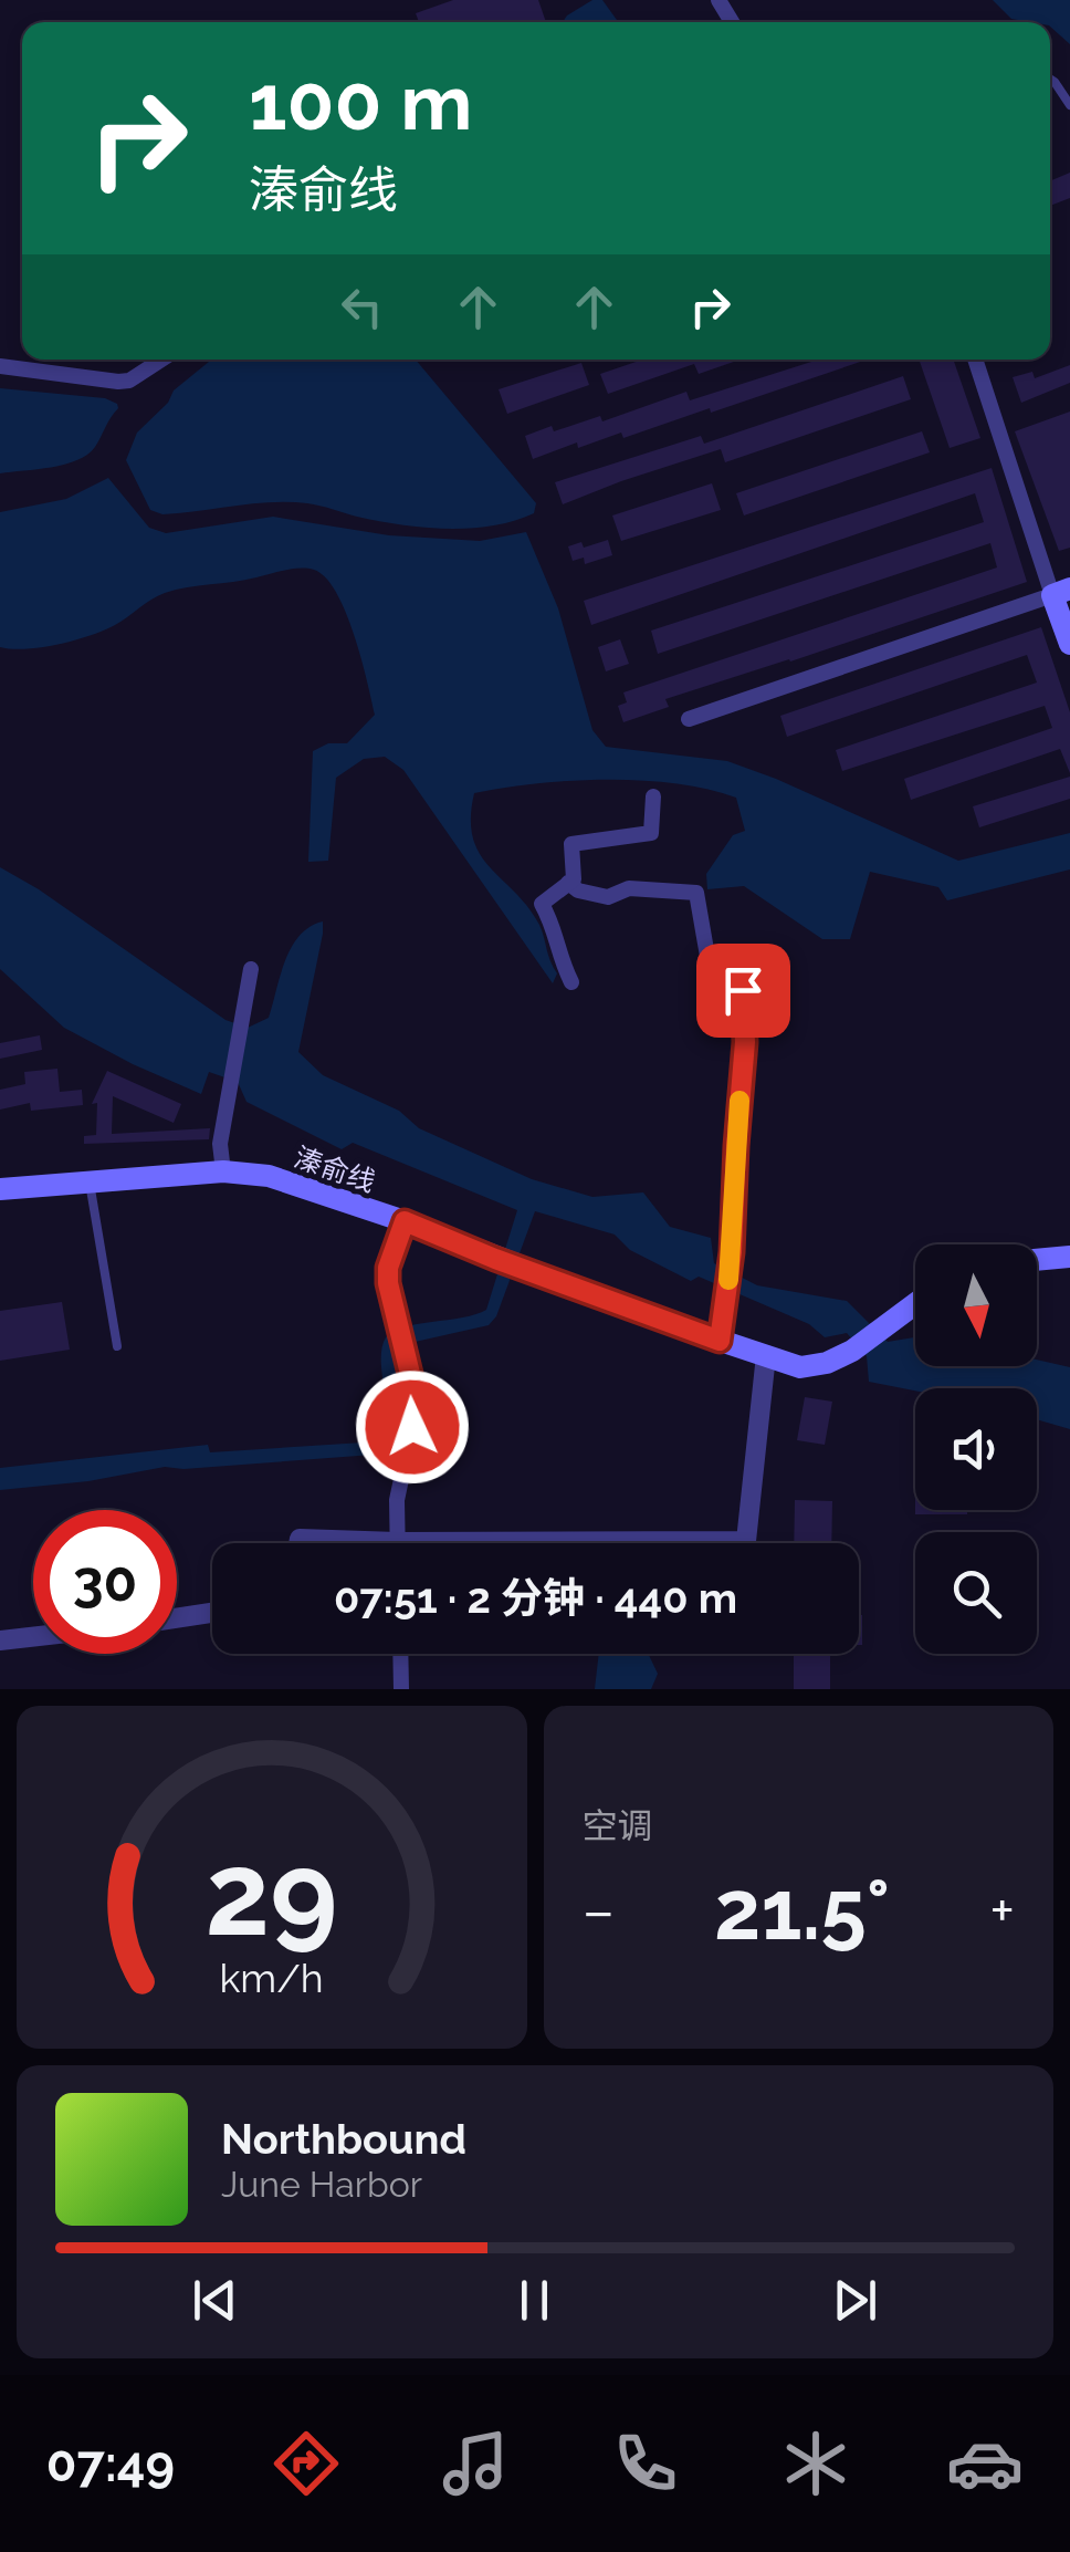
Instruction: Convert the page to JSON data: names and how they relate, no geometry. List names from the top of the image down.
{
  "streets": {
    "main road": ["溱俞线"]
  },
  "north": "bottom",
  "page": {
    "turn": ["100 m", "溱俞线"],
    "limit": "30",
    "trip": "07:51 · 2 分钟 · 440 m",
    "tile": "空调",
    "heat": ["−", "21.5°", "+"],
    "song": ["Northbound", "June Harbor"],
    "tabs": "07:49",
    "gauge": ["29", "km/h"]
  }
}
